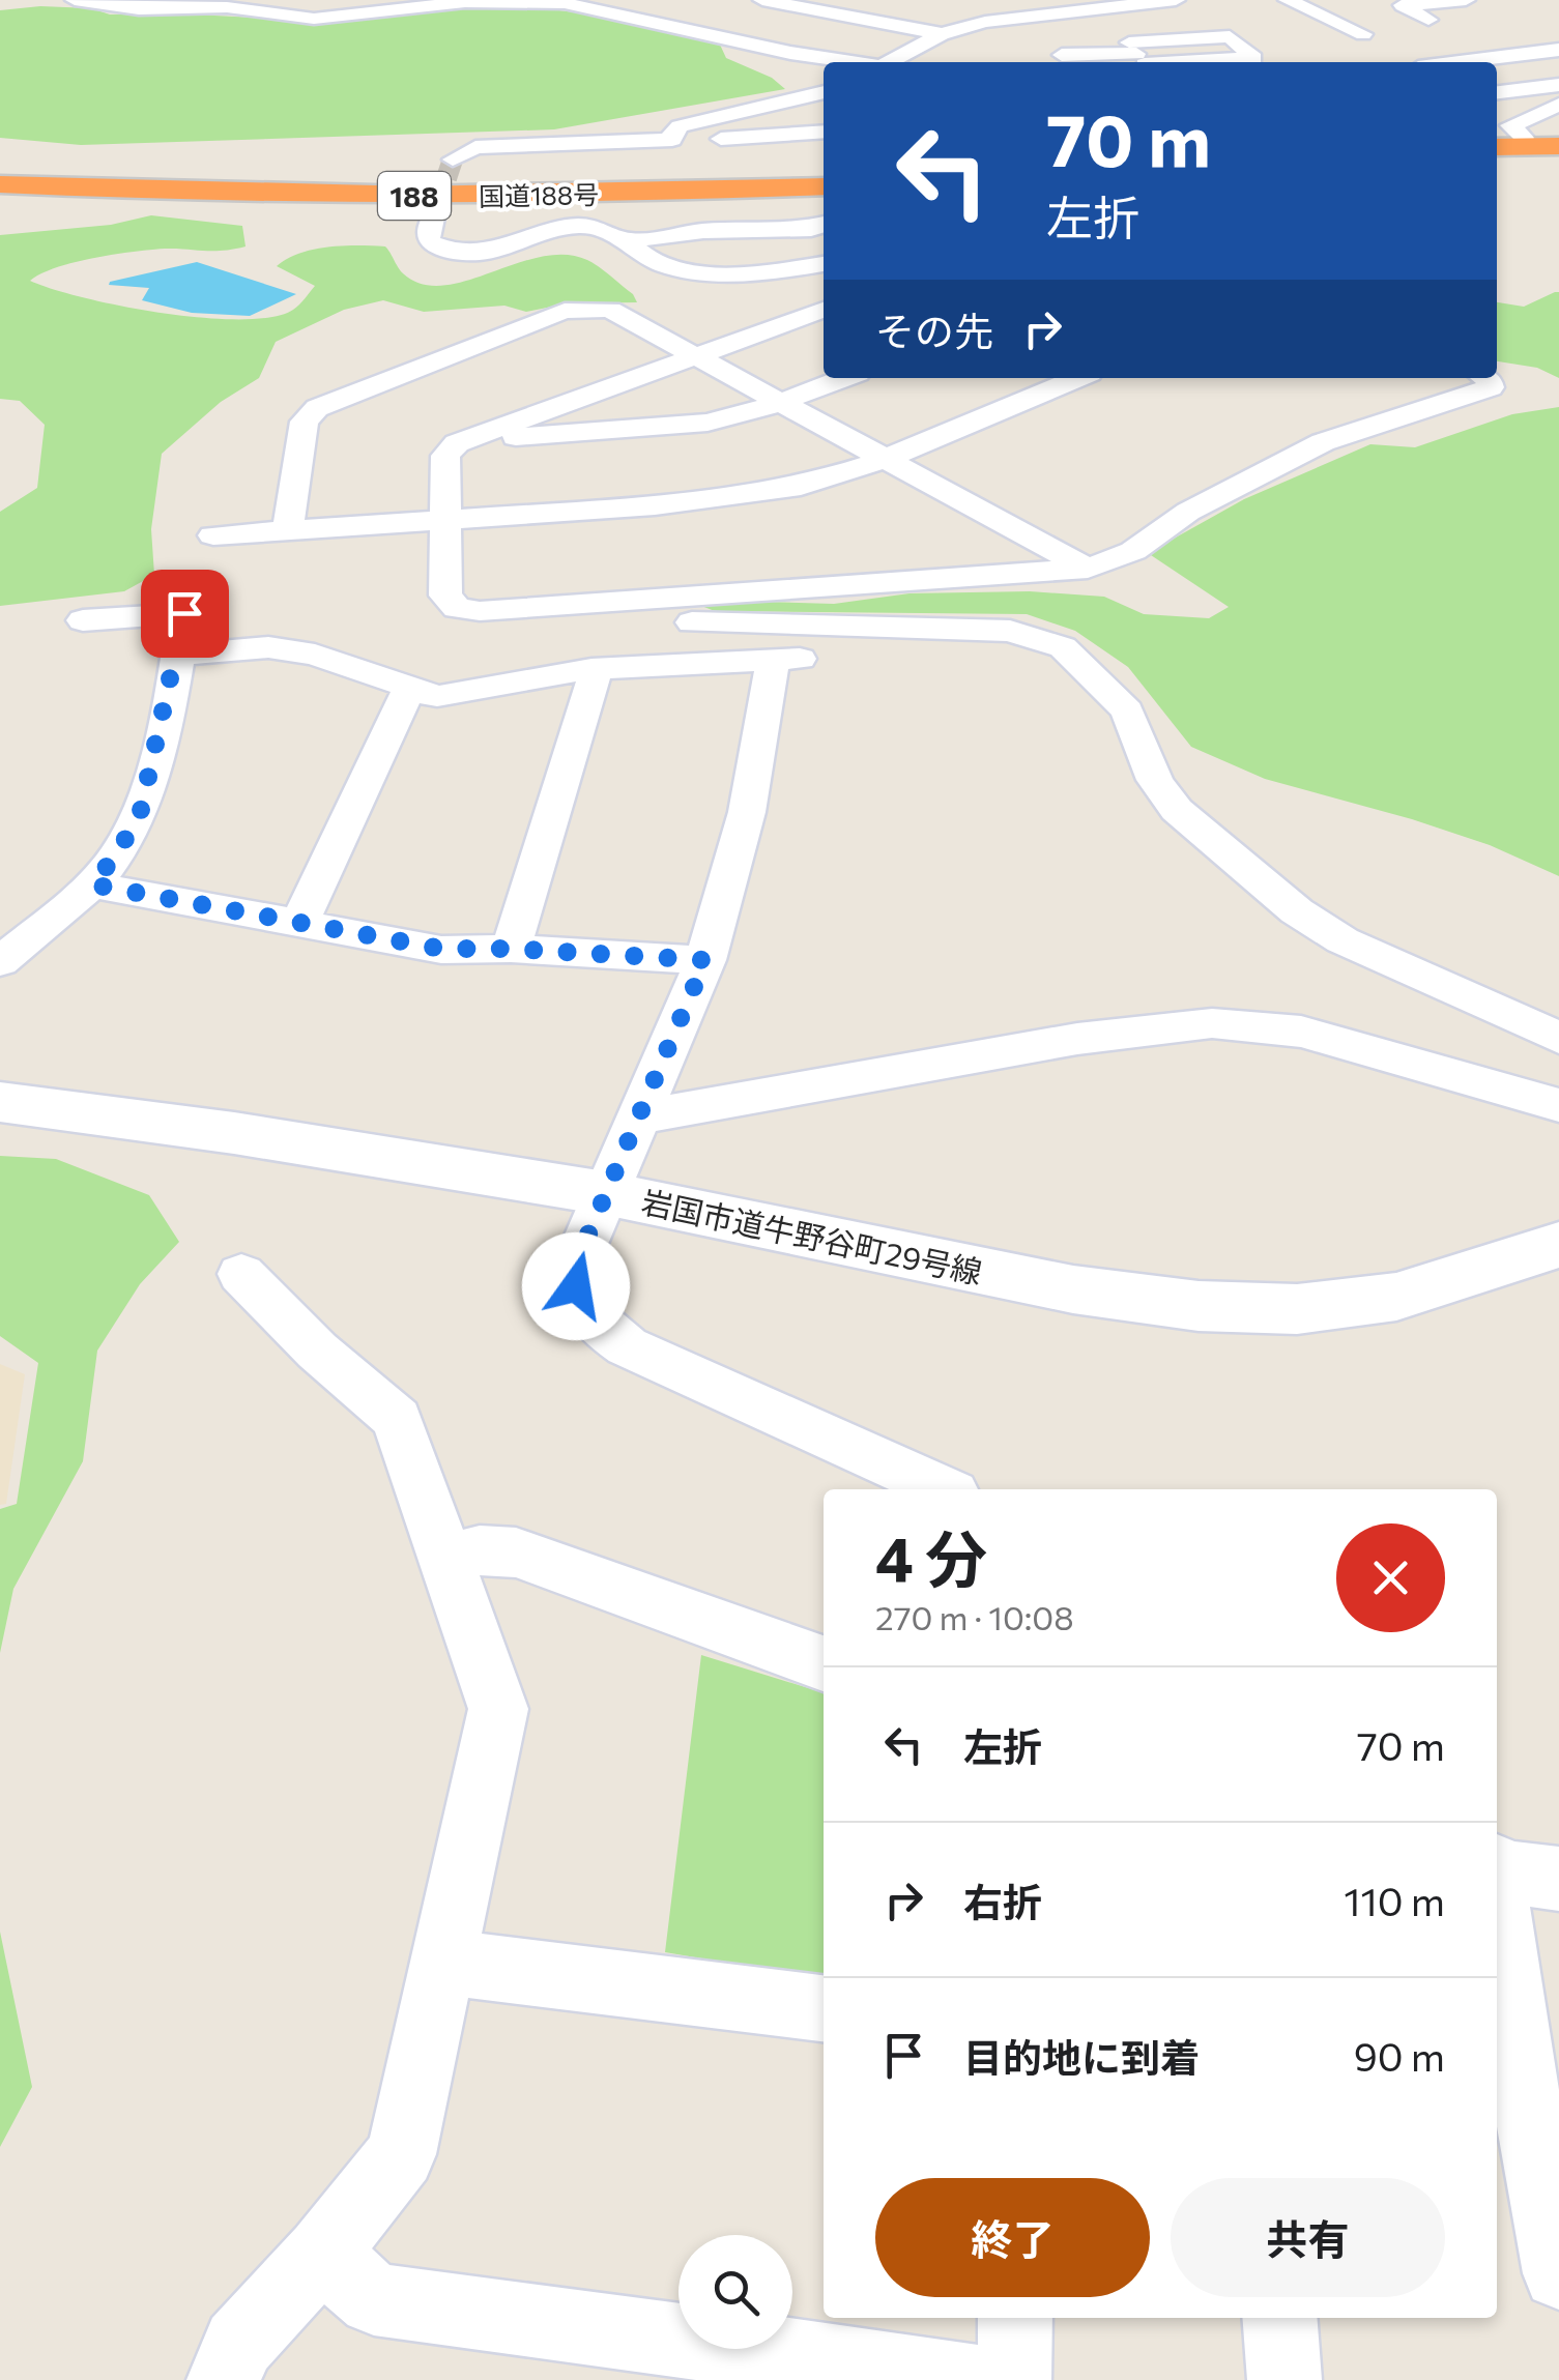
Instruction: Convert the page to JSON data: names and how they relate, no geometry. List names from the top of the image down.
{
  "streets": {
    "highway": ["国道188号", "188"],
    "street": ["岩国市道牛野谷町29号線"]
  },
  "page": {
    "turn": ["70 m", "左折"],
    "then": "その先",
    "heading": ["4 分", "270 m · 10:08"],
    "list": [
      {
        "name": "左折",
        "value": "70 m"
      },
      {
        "name": "右折",
        "value": "110 m"
      },
      {
        "name": "目的地に到着",
        "value": "90 m"
      }
    ],
    "buttons": ["終了", "共有"]
  }
}
